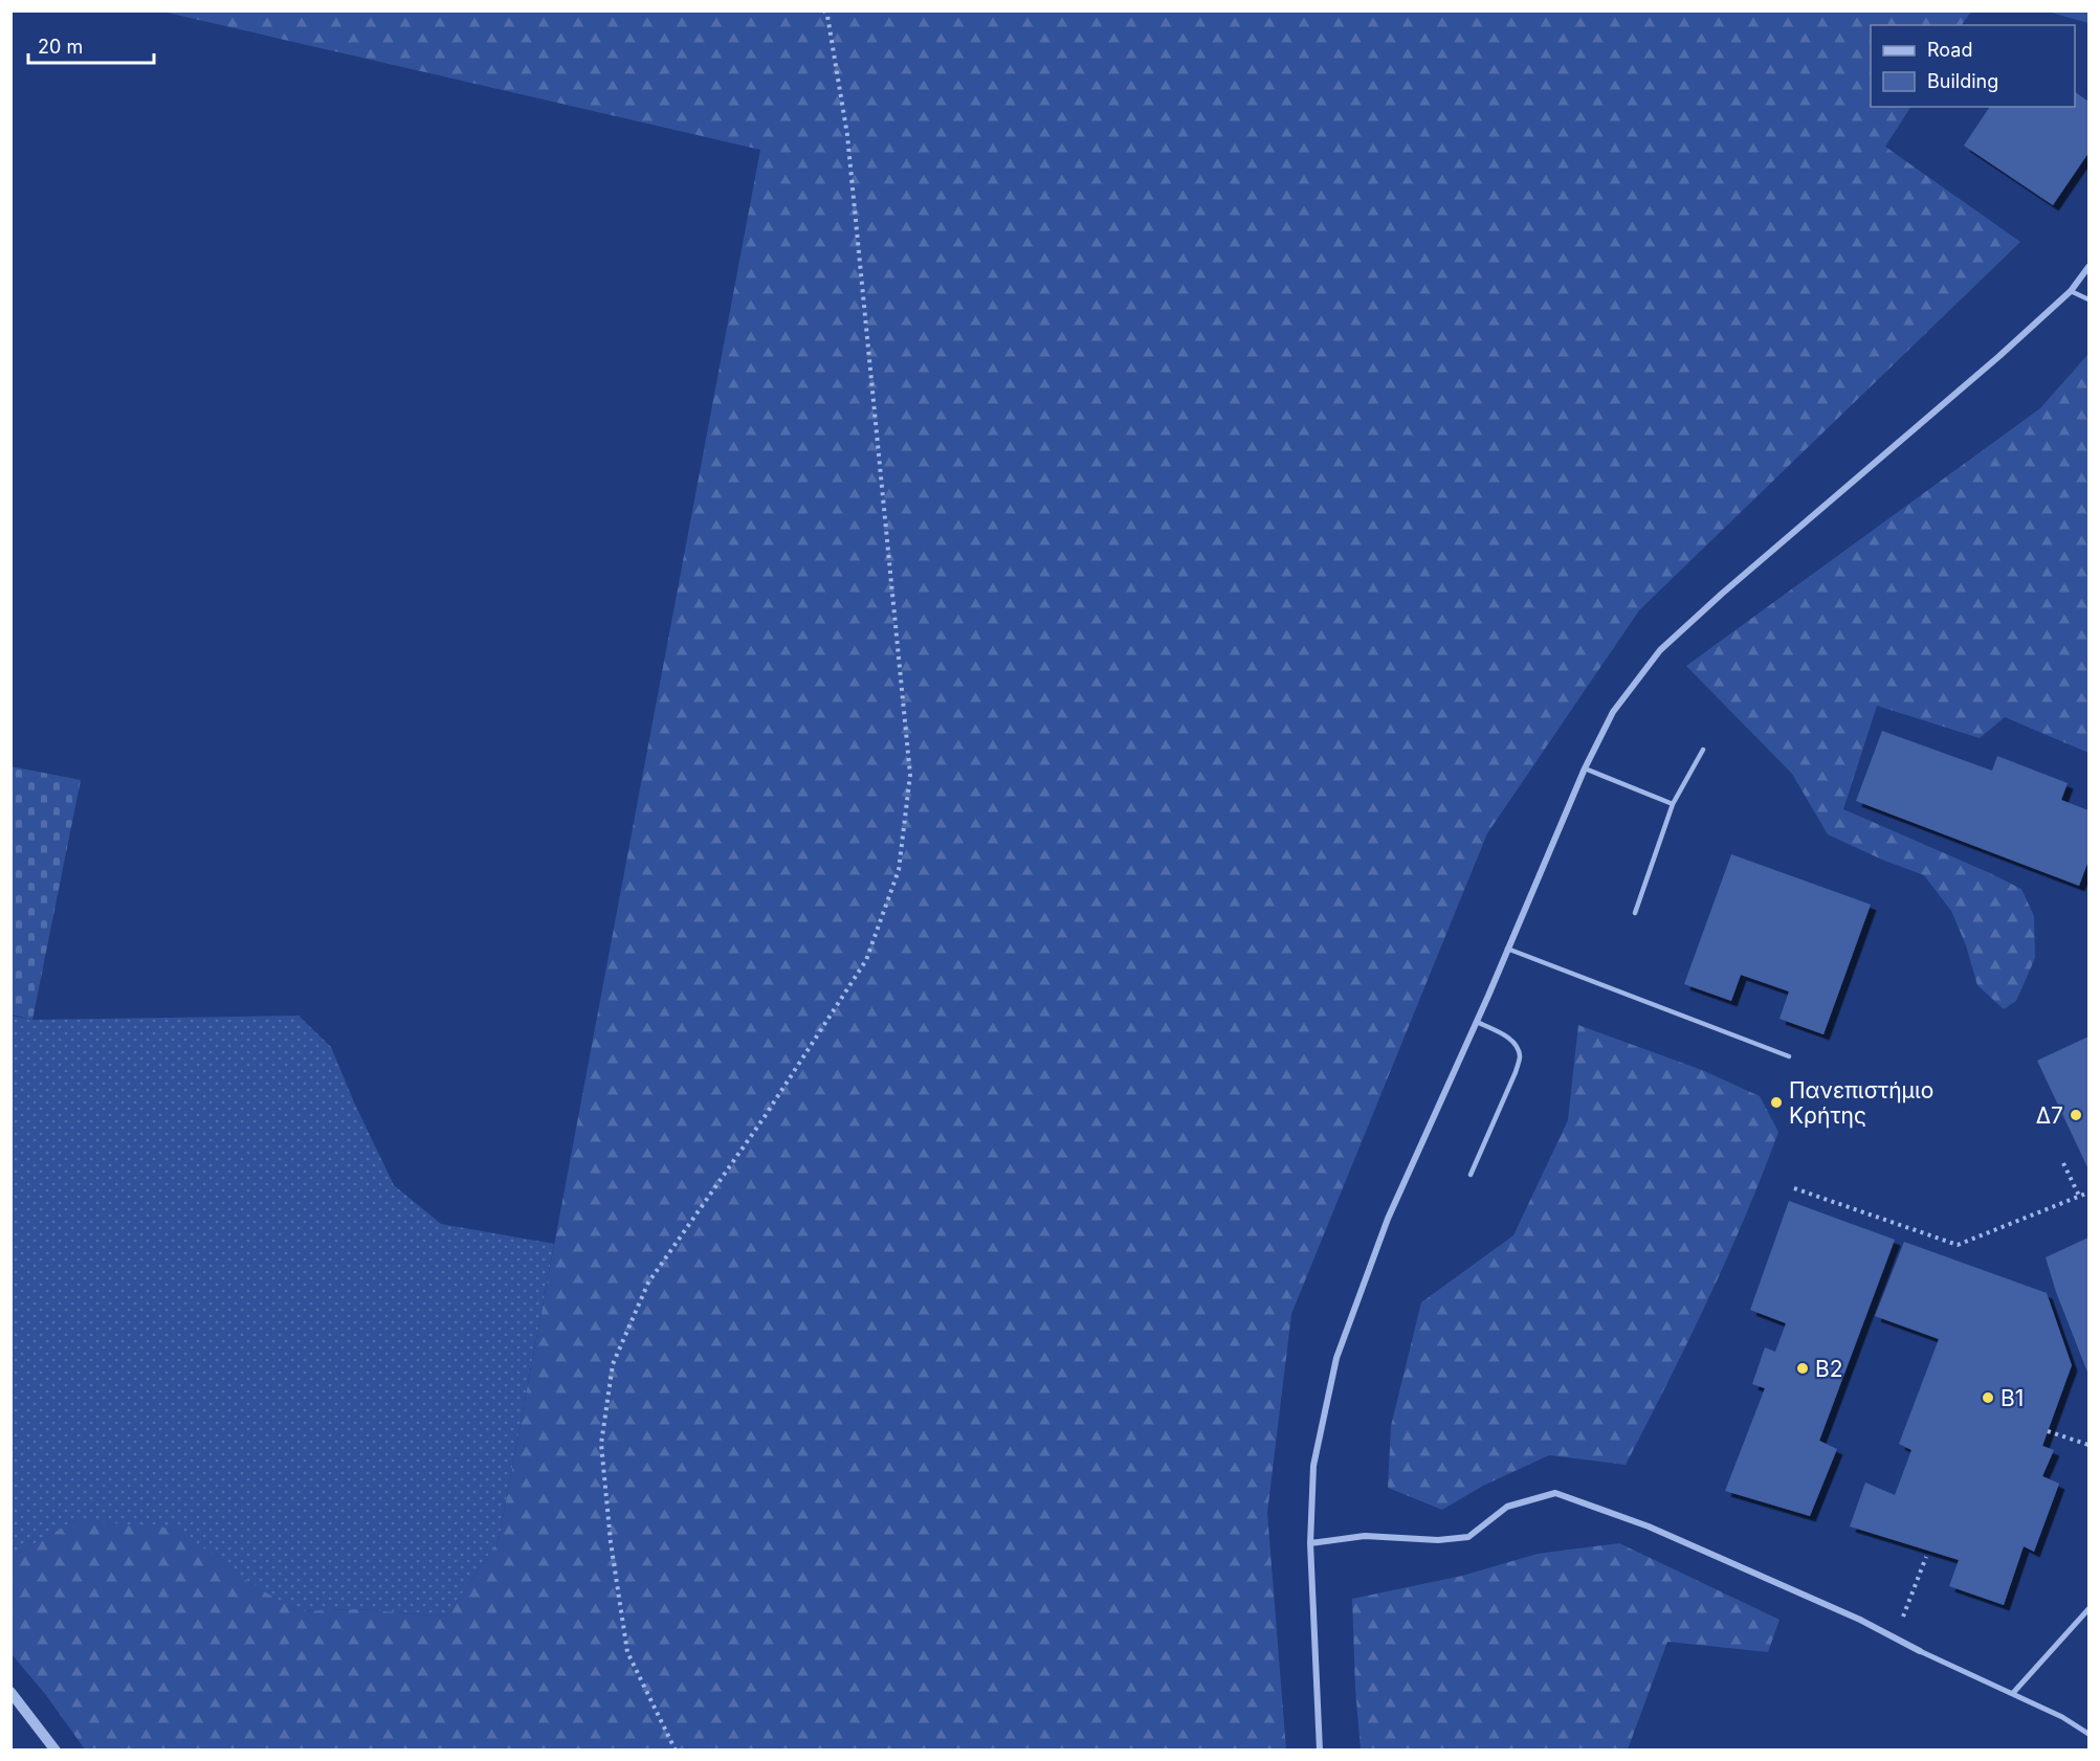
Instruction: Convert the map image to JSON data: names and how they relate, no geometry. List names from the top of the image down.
{
  "places": [
    "Πανεπιστήμιο Κρήτης",
    "Δ7",
    "Β2",
    "Β1"
  ],
  "legend": ["Road", "Building"],
  "scale_bar": "20 m"
}
